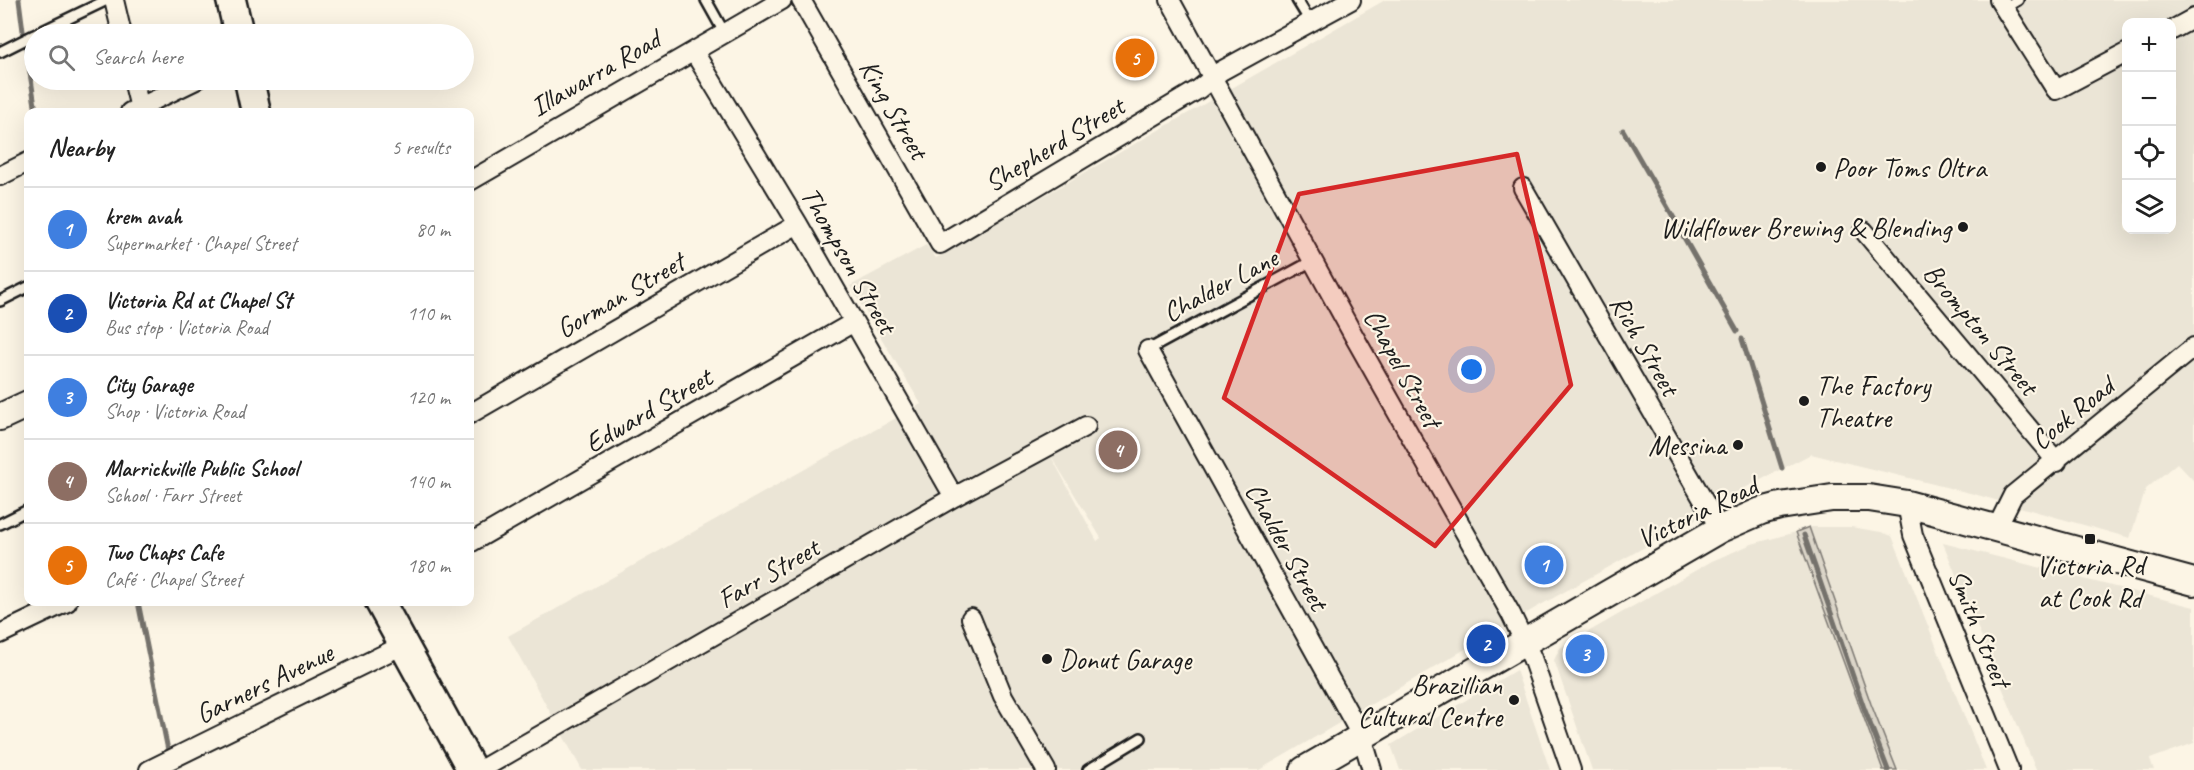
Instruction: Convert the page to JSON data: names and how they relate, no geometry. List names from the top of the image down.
{
  "streets": {
    "main road": ["Victoria Road"],
    "street": [
      "Illawarra Road",
      "King Street",
      "Shepherd Street",
      "Thompson Street",
      "Gorman Street",
      "Brompton Street",
      "Rich Street",
      "Chapel Street",
      "Edward Street",
      "Cook Road",
      "Chalder Street",
      "Farr Street",
      "Smith Street",
      "Garners Avenue"
    ],
    "lane": ["Chalder Lane"]
  },
  "crossings": [
    ["Illawarra Road", "Thompson Street"],
    ["King Street", "Shepherd Street"],
    ["Shepherd Street", "Chapel Street"],
    ["Thompson Street", "Gorman Street"],
    ["Thompson Street", "Edward Street"],
    ["Thompson Street", "Farr Street"],
    ["Chalder Lane", "Chapel Street"],
    ["Chalder Lane", "Chalder Street"],
    ["Brompton Street", "Cook Road"],
    ["Rich Street", "Victoria Road"],
    ["Chapel Street", "Victoria Road"],
    ["Cook Road", "Victoria Road"],
    ["Victoria Road", "Chalder Street"],
    ["Victoria Road", "Smith Street"]
  ],
  "places": {
    "other": [
      "Poor Toms Oltra",
      "Wildflower Brewing & Blending",
      "The Factory Theatre",
      "Messina",
      "Donut Garage",
      "Brazillian Cultural Centre"
    ],
    "transit": ["Victoria Rd at Cook Rd"]
  },
  "page": {
    "map_buttons": ["+", "−"],
    "search": "Search here",
    "pins": [
      "5",
      "4",
      "1",
      "2",
      "3"
    ],
    "heading": ["Nearby", "5 results"],
    "list": [
      {
        "mark": "1",
        "name": "krem avah",
        "note": "Supermarket · Chapel Street",
        "value": "80 m"
      },
      {
        "mark": "2",
        "name": "Victoria Rd at Chapel St",
        "note": "Bus stop · Victoria Road",
        "value": "110 m"
      },
      {
        "mark": "3",
        "name": "City Garage",
        "note": "Shop · Victoria Road",
        "value": "120 m"
      },
      {
        "mark": "4",
        "name": "Marrickville Public School",
        "note": "School · Farr Street",
        "value": "140 m"
      },
      {
        "mark": "5",
        "name": "Two Chaps Cafe",
        "note": "Café · Chapel Street",
        "value": "180 m"
      }
    ]
  }
}
